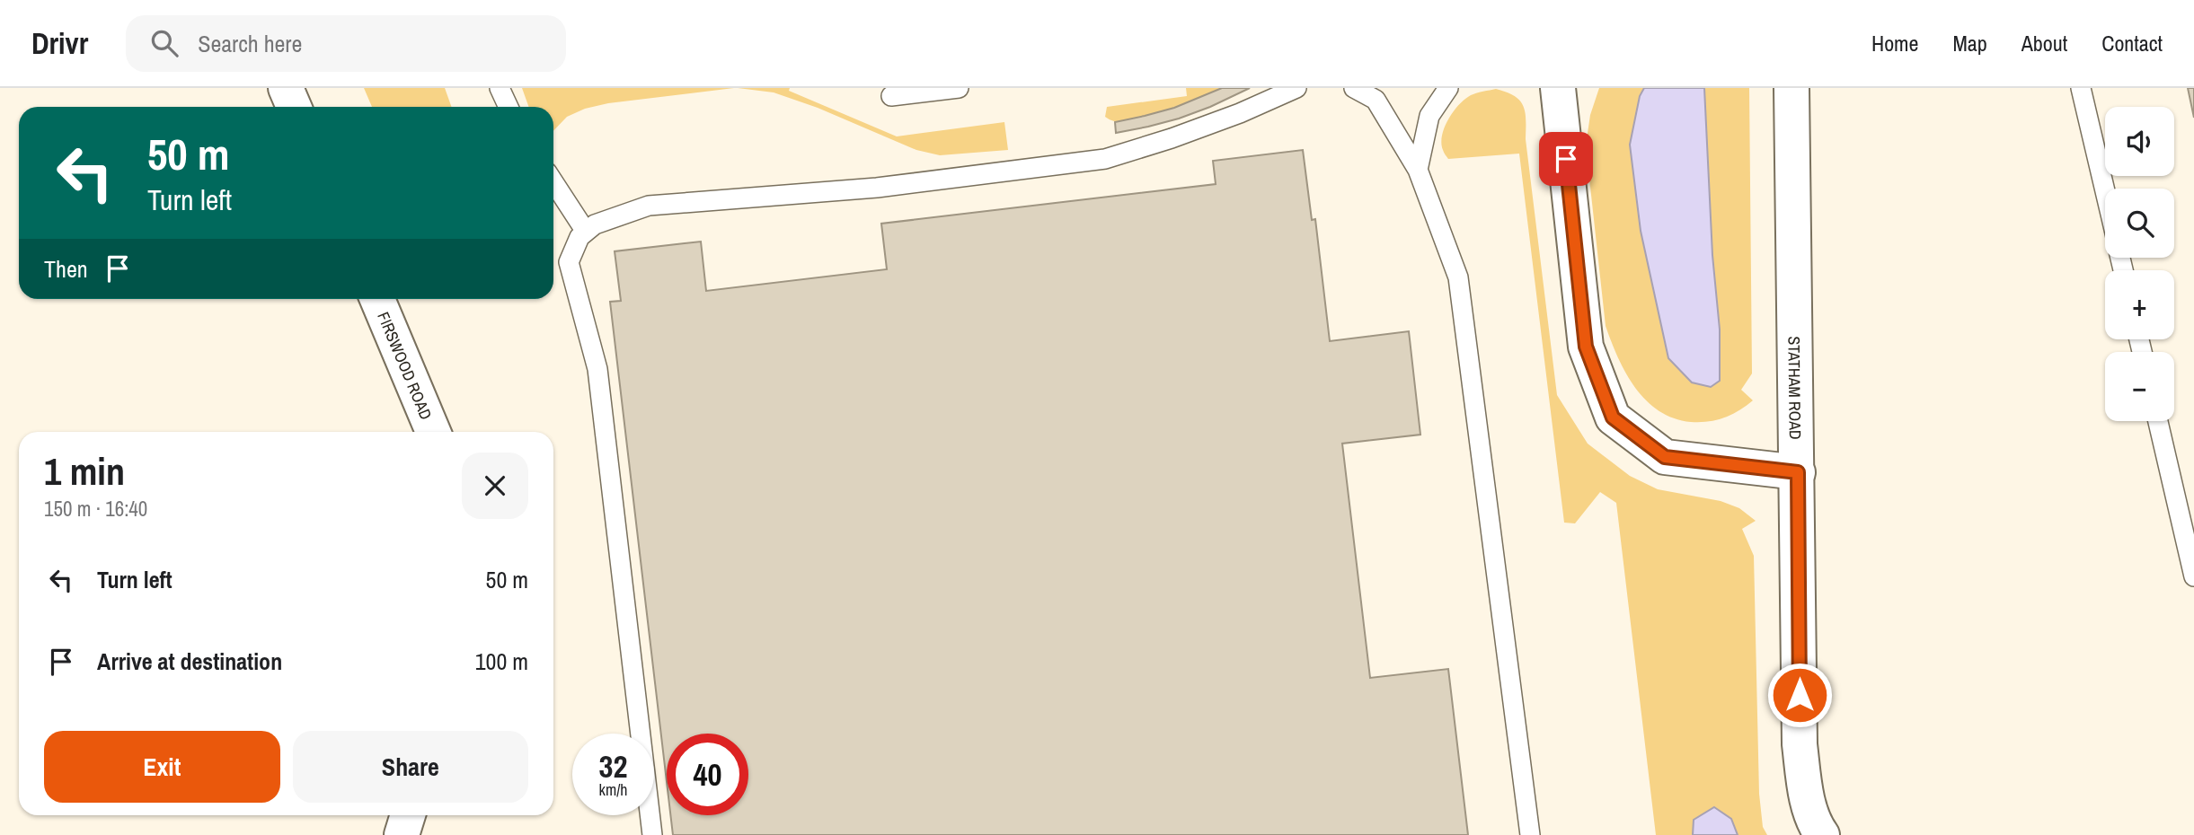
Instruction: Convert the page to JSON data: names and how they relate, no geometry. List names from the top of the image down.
{
  "streets": {
    "street": ["FIRSWOOD ROAD", "STATHAM ROAD"]
  },
  "page": {
    "header": "Drivr",
    "search": "Search here",
    "nav": [
      "Home",
      "Map",
      "About",
      "Contact"
    ],
    "map_buttons": ["+", "−"],
    "turn": ["50 m", "Turn left"],
    "then": "Then",
    "heading": ["1 min", "150 m · 16:40"],
    "list": [
      {
        "name": "Turn left",
        "value": "50 m"
      },
      {
        "name": "Arrive at destination",
        "value": "100 m"
      }
    ],
    "buttons": ["Exit", "Share"],
    "speed": "32 km/h",
    "limit": "40"
  }
}
